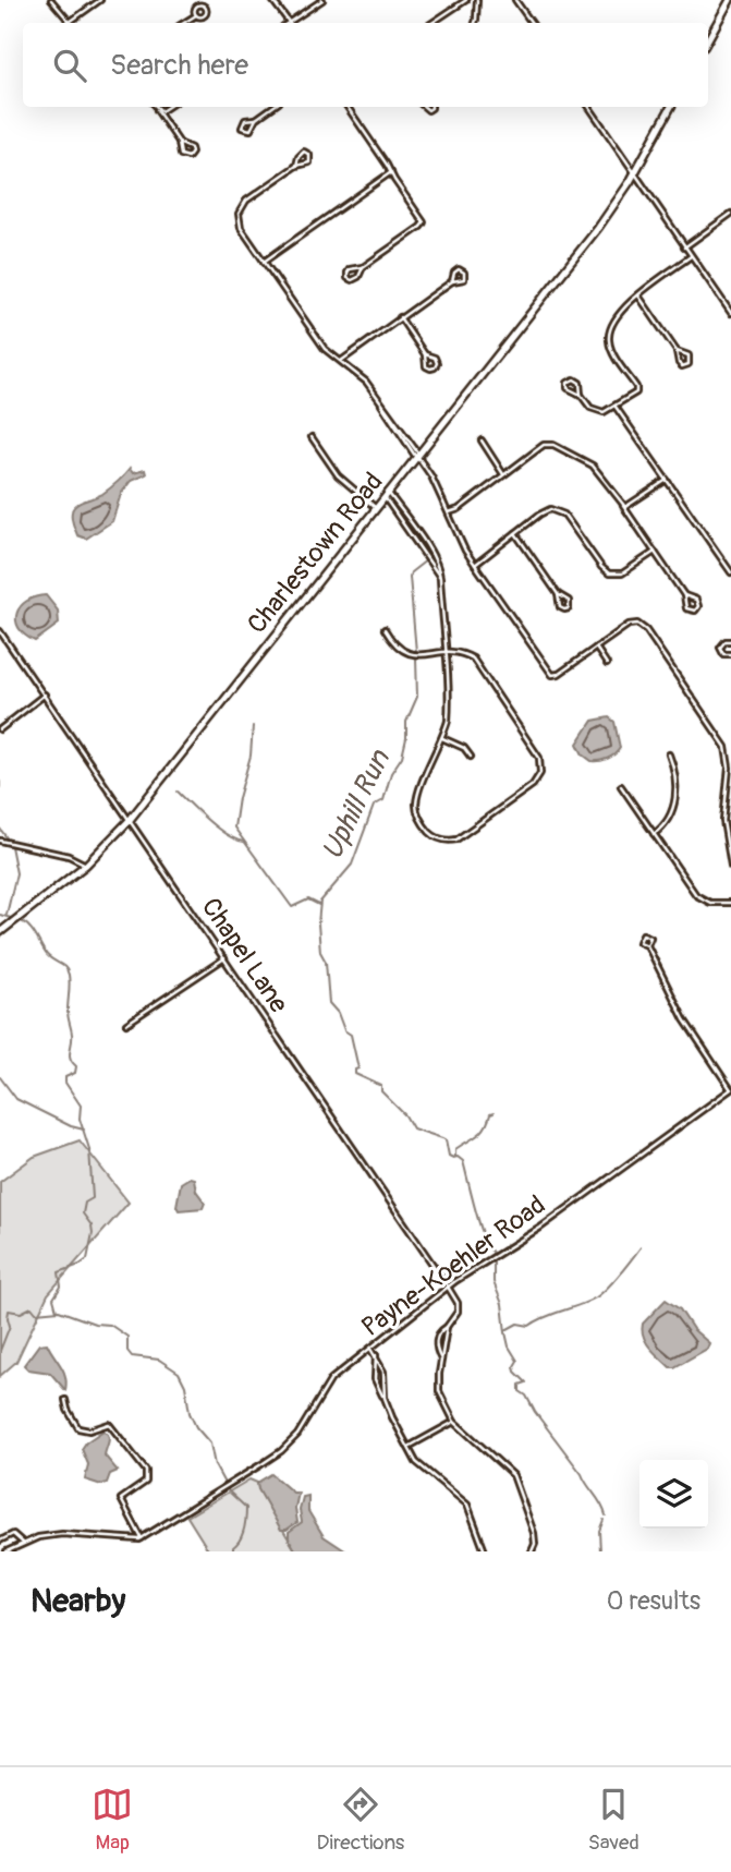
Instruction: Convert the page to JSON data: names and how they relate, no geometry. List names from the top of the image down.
{
  "streets": {
    "main road": ["Charlestown Road"],
    "street": ["Chapel Lane", "Payne-Koehler Road"]
  },
  "crossings": [
    ["Charlestown Road", "Chapel Lane"],
    ["Chapel Lane", "Payne-Koehler Road"]
  ],
  "water": ["Uphill Run"],
  "page": {
    "search": "Search here",
    "heading": ["Nearby", "0 results"],
    "nav": ["Map", "Directions", "Saved"]
  }
}
